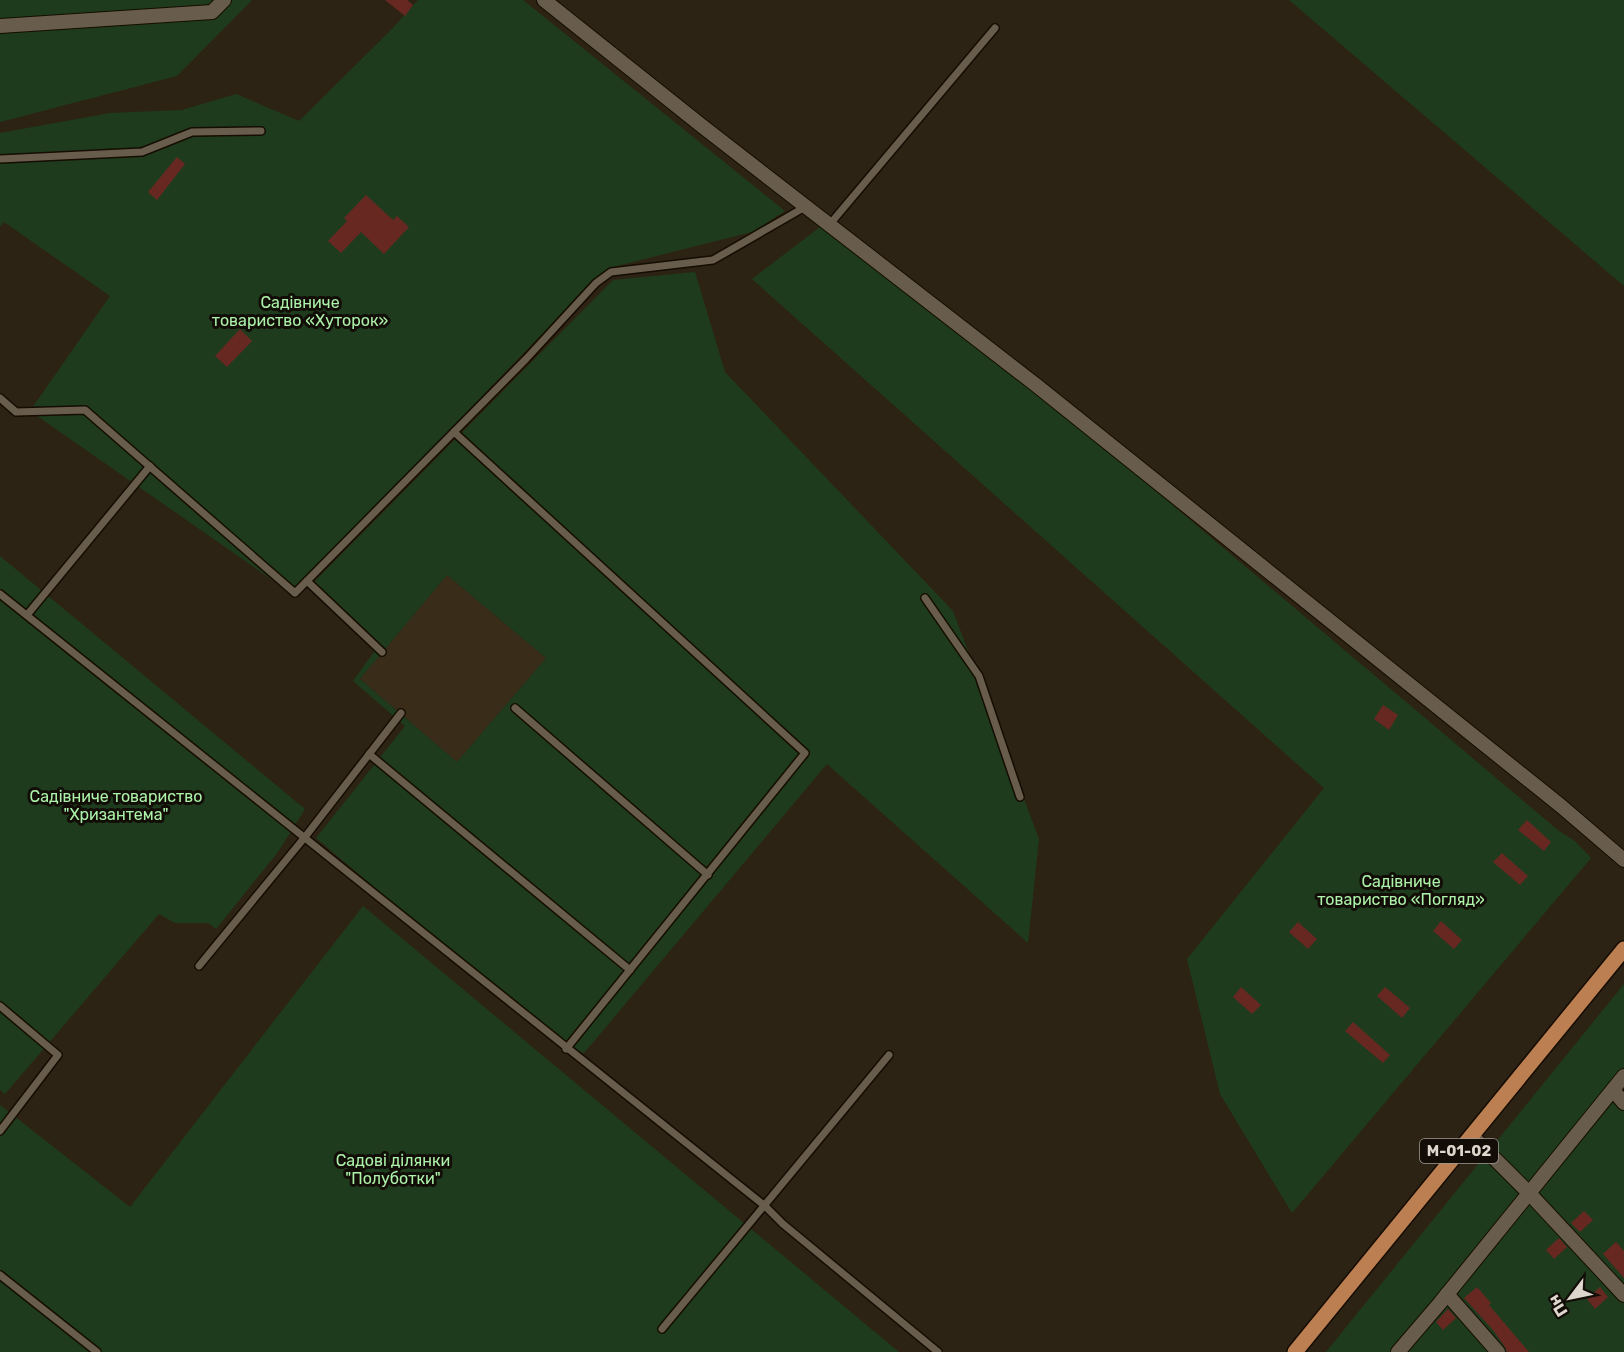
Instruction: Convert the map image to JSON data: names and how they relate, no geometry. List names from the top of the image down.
{
  "streets": {
    "main road": ["М-01-02"]
  },
  "parks": [
    "Садівниче товариство «Хуторок»",
    "Садівниче товариство \"Хризантема\"",
    "Садівниче товариство «Погляд»",
    "Садові ділянки \"Полуботки\""
  ],
  "north": "bottom left"
}
